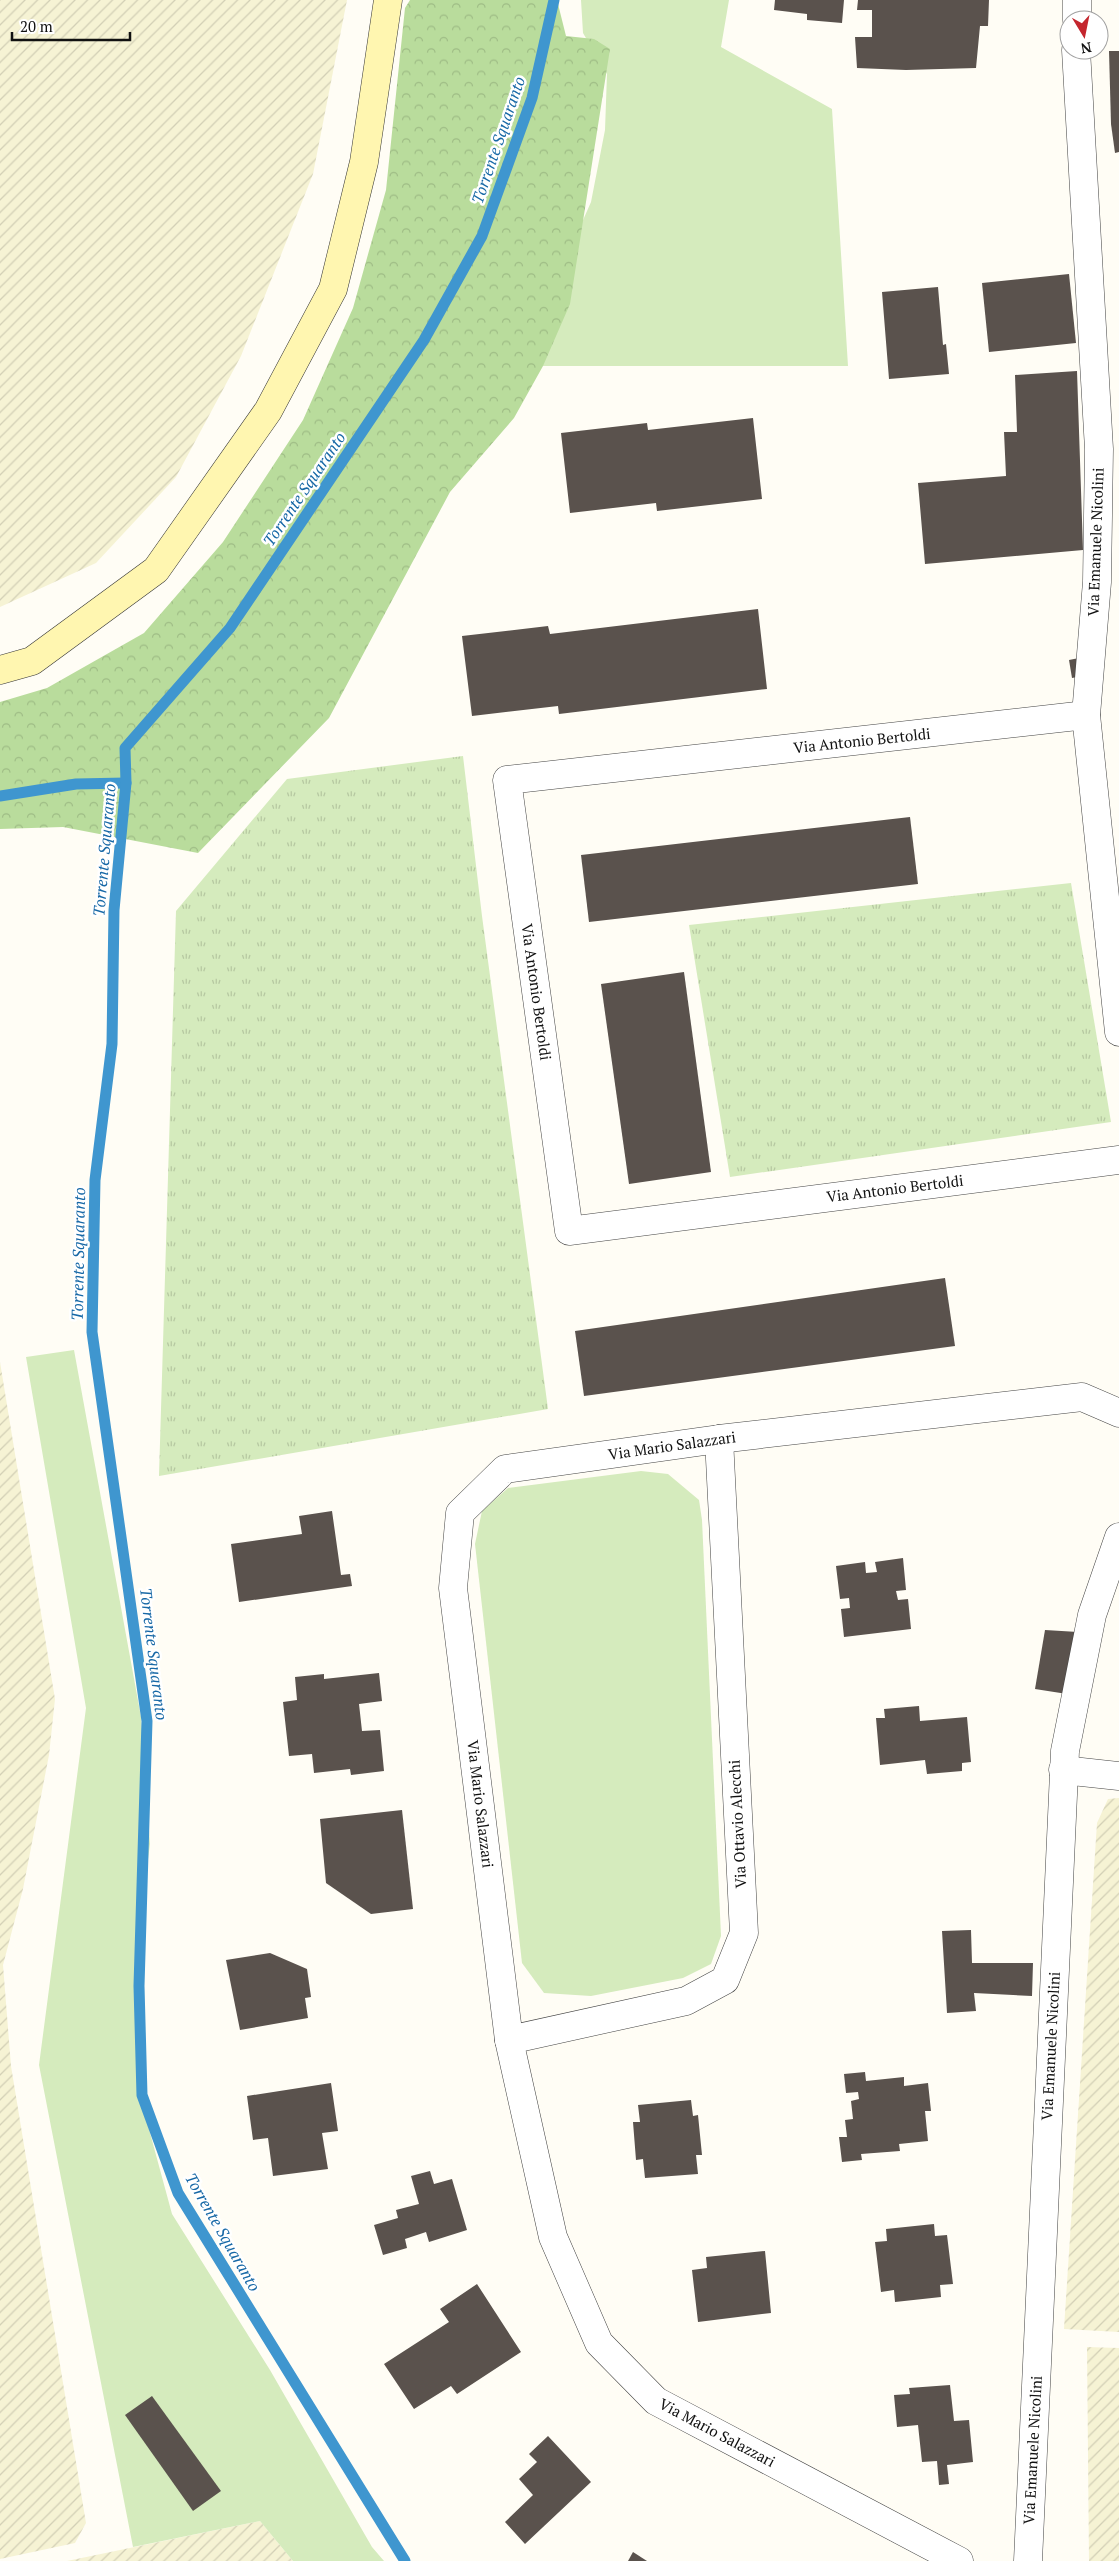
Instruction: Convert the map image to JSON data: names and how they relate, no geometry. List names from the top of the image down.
{
  "streets": {
    "street": [
      "Via Emanuele Nicolini",
      "Via Antonio Bertoldi",
      "Via Mario Salazzari",
      "Via Ottavio Alecchi"
    ]
  },
  "crossings": [
    ["Via Emanuele Nicolini", "Via Antonio Bertoldi"],
    ["Via Mario Salazzari", "Via Ottavio Alecchi"]
  ],
  "water": ["Torrente Squaranto"],
  "scale_bar": "20 m",
  "north": "bottom"
}
